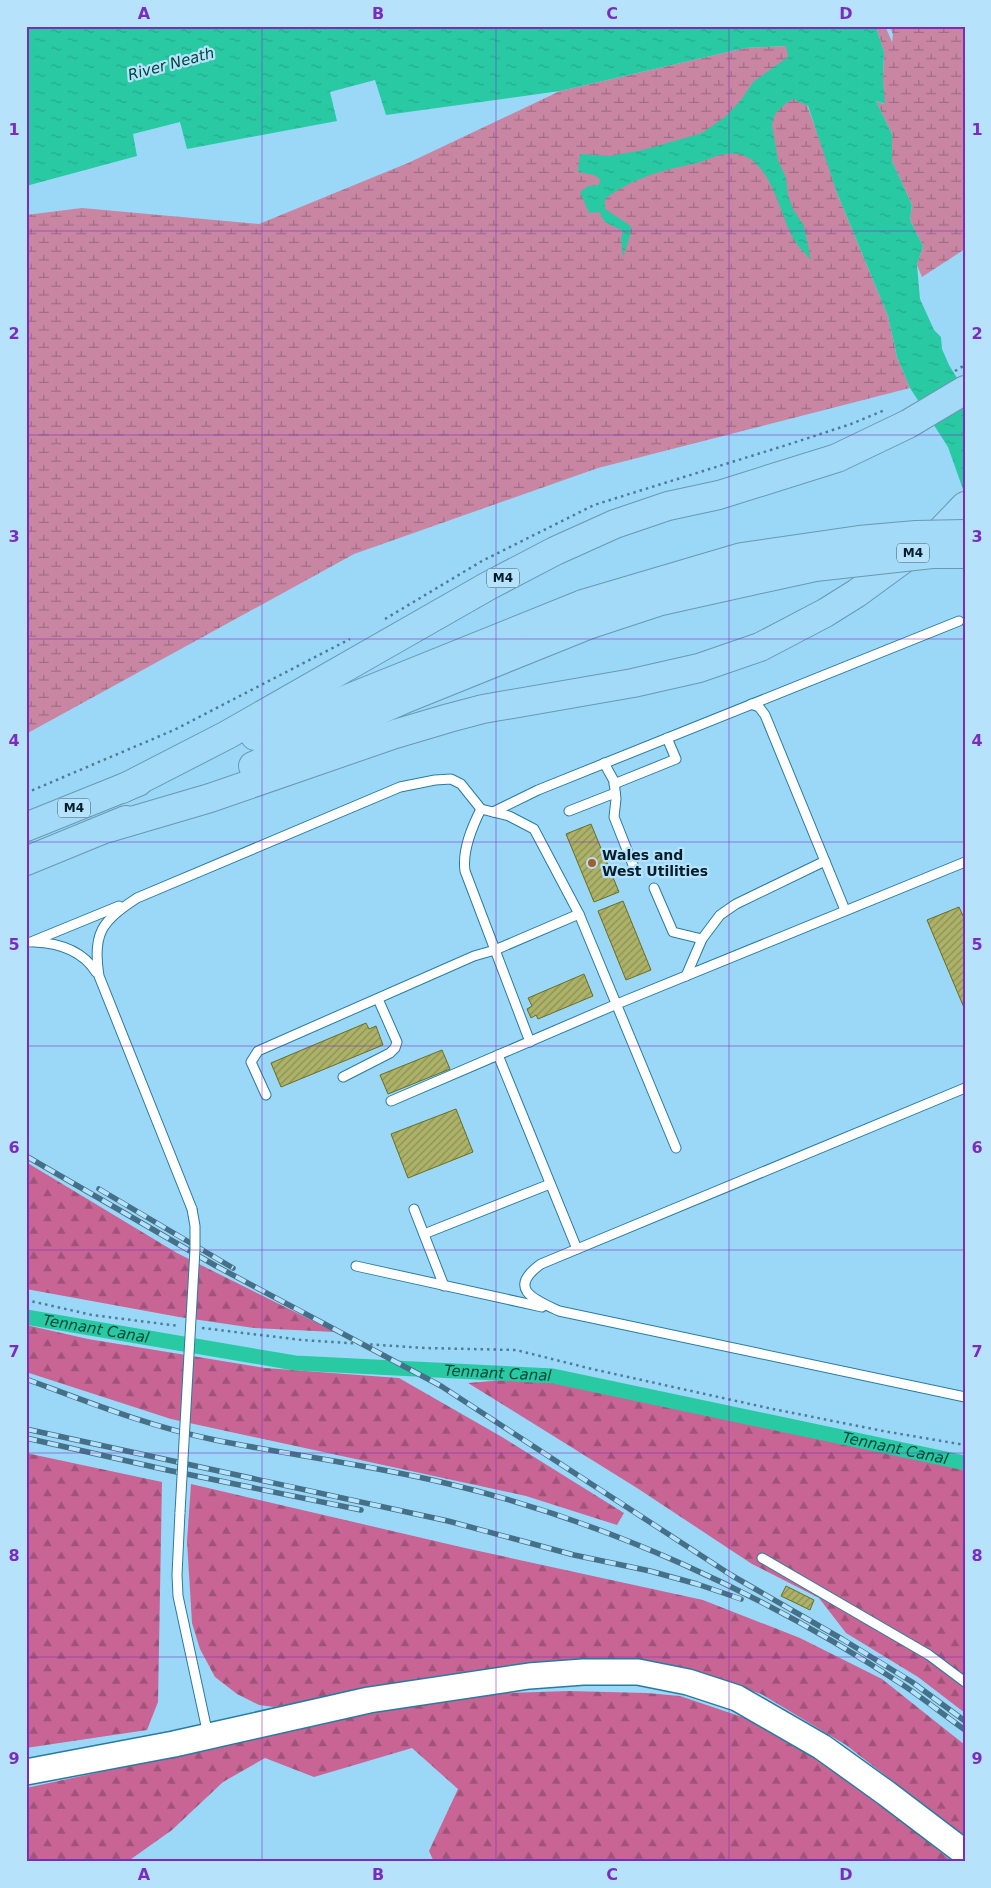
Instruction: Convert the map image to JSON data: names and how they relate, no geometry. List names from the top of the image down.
{
  "streets": {
    "highway": ["M4"]
  },
  "water": ["River Neath", "Tennant Canal"],
  "places": ["Wales and West Utilities"],
  "grid": {
    "columns": [
      "A",
      "B",
      "C",
      "D"
    ],
    "rows": [
      "1",
      "2",
      "3",
      "4",
      "5",
      "6",
      "7",
      "8",
      "9"
    ]
  }
}
